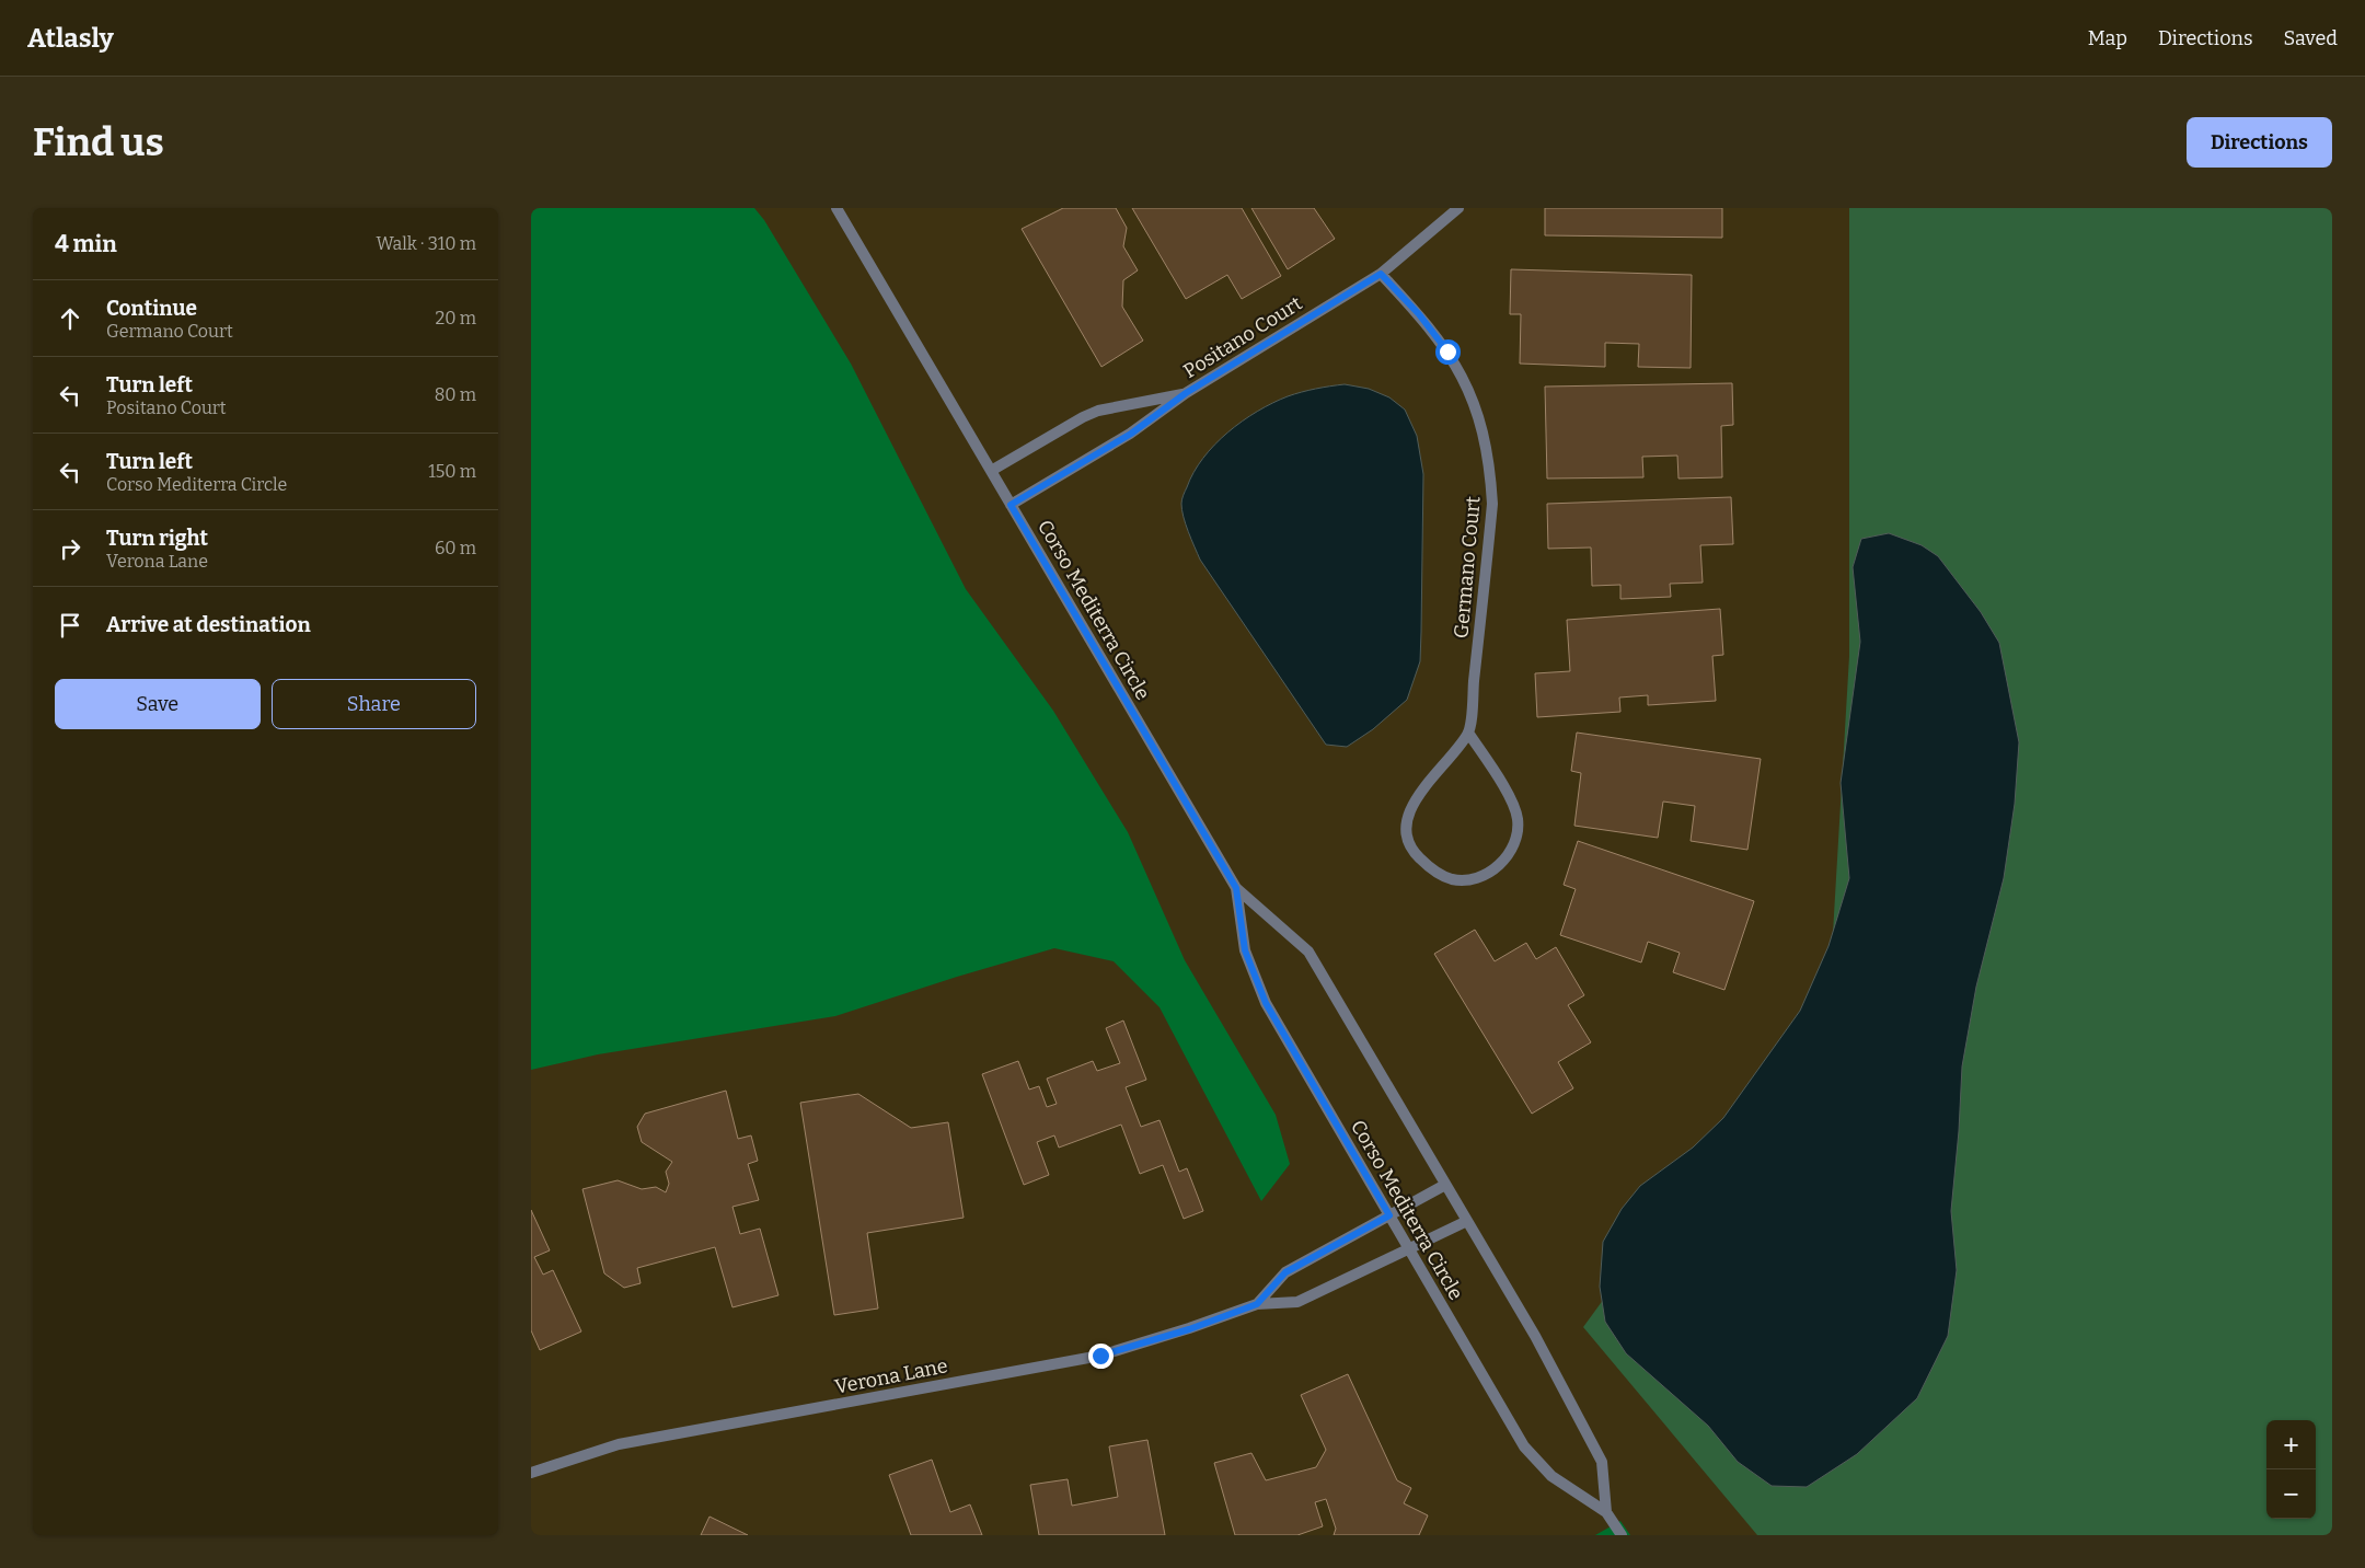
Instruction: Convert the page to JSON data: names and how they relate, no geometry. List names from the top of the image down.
{
  "streets": {
    "street": [
      "Positano Court",
      "Germano Court",
      "Corso Mediterra Circle",
      "Verona Lane"
    ]
  },
  "crossings": [
    ["Positano Court", "Germano Court"],
    ["Positano Court", "Corso Mediterra Circle"],
    ["Corso Mediterra Circle", "Verona Lane"]
  ],
  "page": {
    "header": "Atlasly",
    "nav": ["Map", "Directions", "Saved"],
    "buttons": [
      "Directions",
      ["Save", "Share"]
    ],
    "title": "Find us",
    "heading": ["4 min", "Walk · 310 m"],
    "list": [
      ["Continue", "Germano Court", "20 m"],
      ["Turn left", "Positano Court", "80 m"],
      ["Turn left", "Corso Mediterra Circle", "150 m"],
      ["Turn right", "Verona Lane", "60 m"],
      "Arrive at destination"
    ],
    "map_buttons": ["+", "−"]
  }
}
